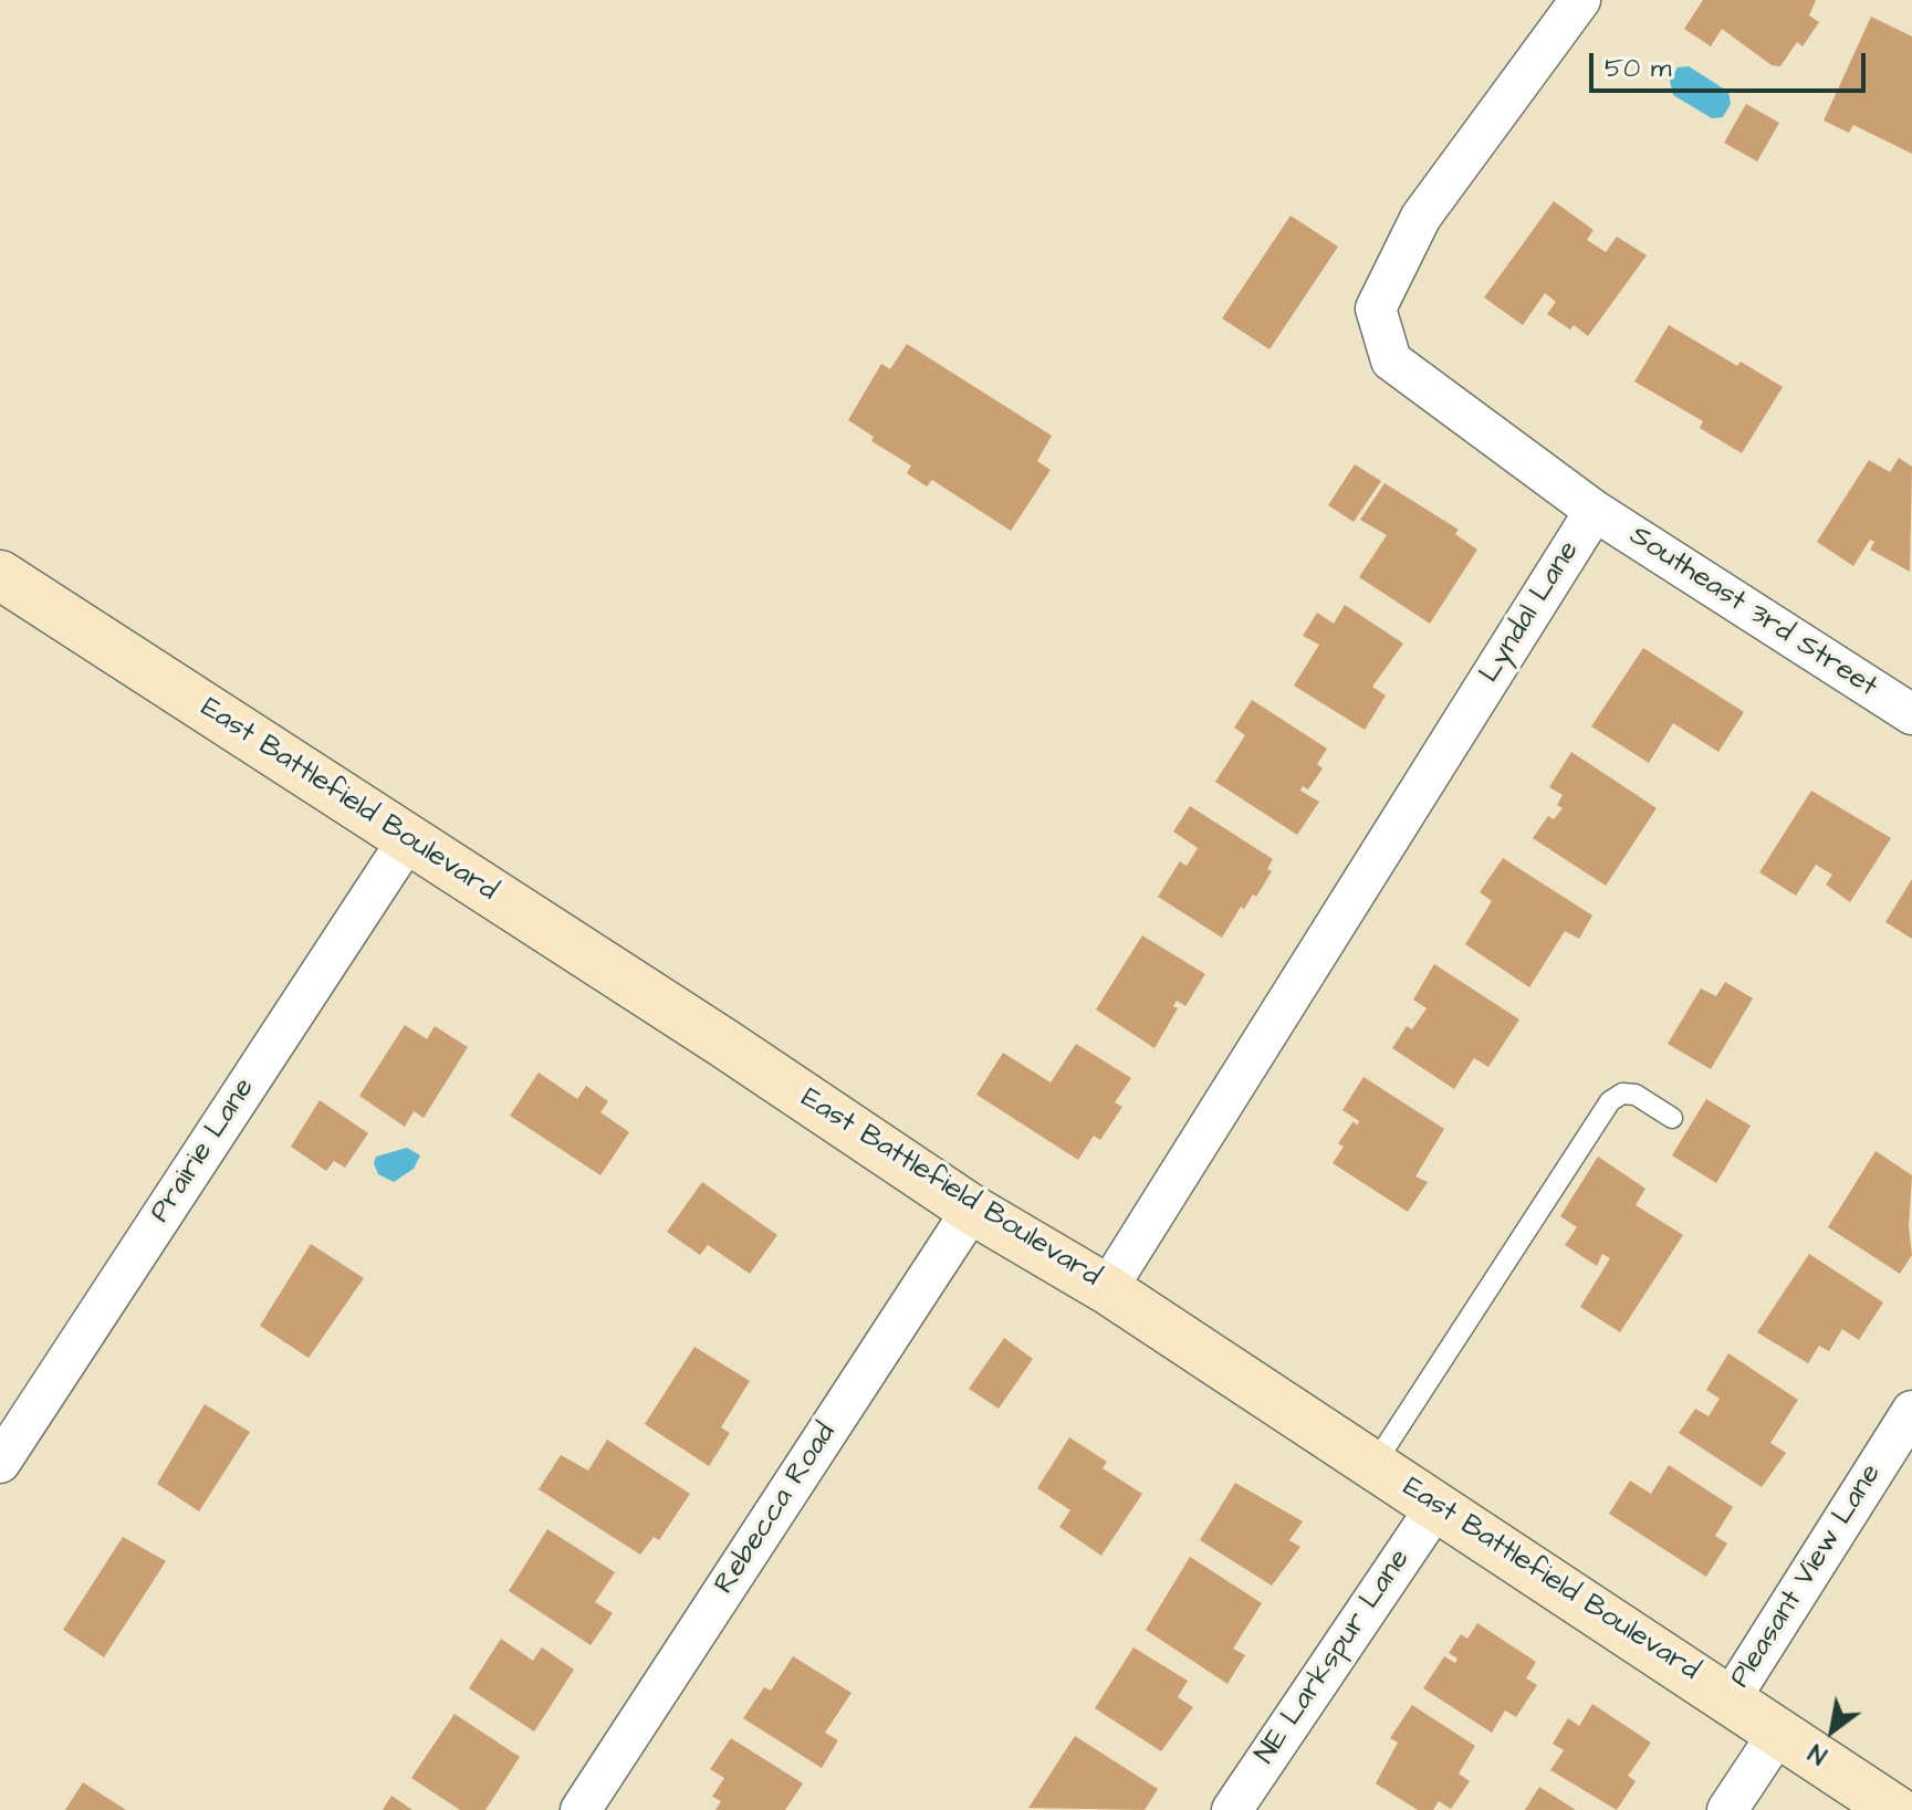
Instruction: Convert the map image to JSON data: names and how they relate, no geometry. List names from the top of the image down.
{
  "streets": {
    "street": [
      "Lyndal Lane",
      "Southeast 3rd Street",
      "East Battlefield Boulevard",
      "Prairie Lane",
      "Rebecca Road",
      "Pleasant View Lane",
      "NE Larkspur Lane"
    ]
  },
  "crossings": [
    ["Lyndal Lane", "Southeast 3rd Street"],
    ["Lyndal Lane", "East Battlefield Boulevard"],
    ["East Battlefield Boulevard", "Prairie Lane"],
    ["East Battlefield Boulevard", "Rebecca Road"],
    ["East Battlefield Boulevard", "Pleasant View Lane"],
    ["East Battlefield Boulevard", "NE Larkspur Lane"]
  ],
  "scale_bar": "50 m",
  "north": "bottom left"
}
